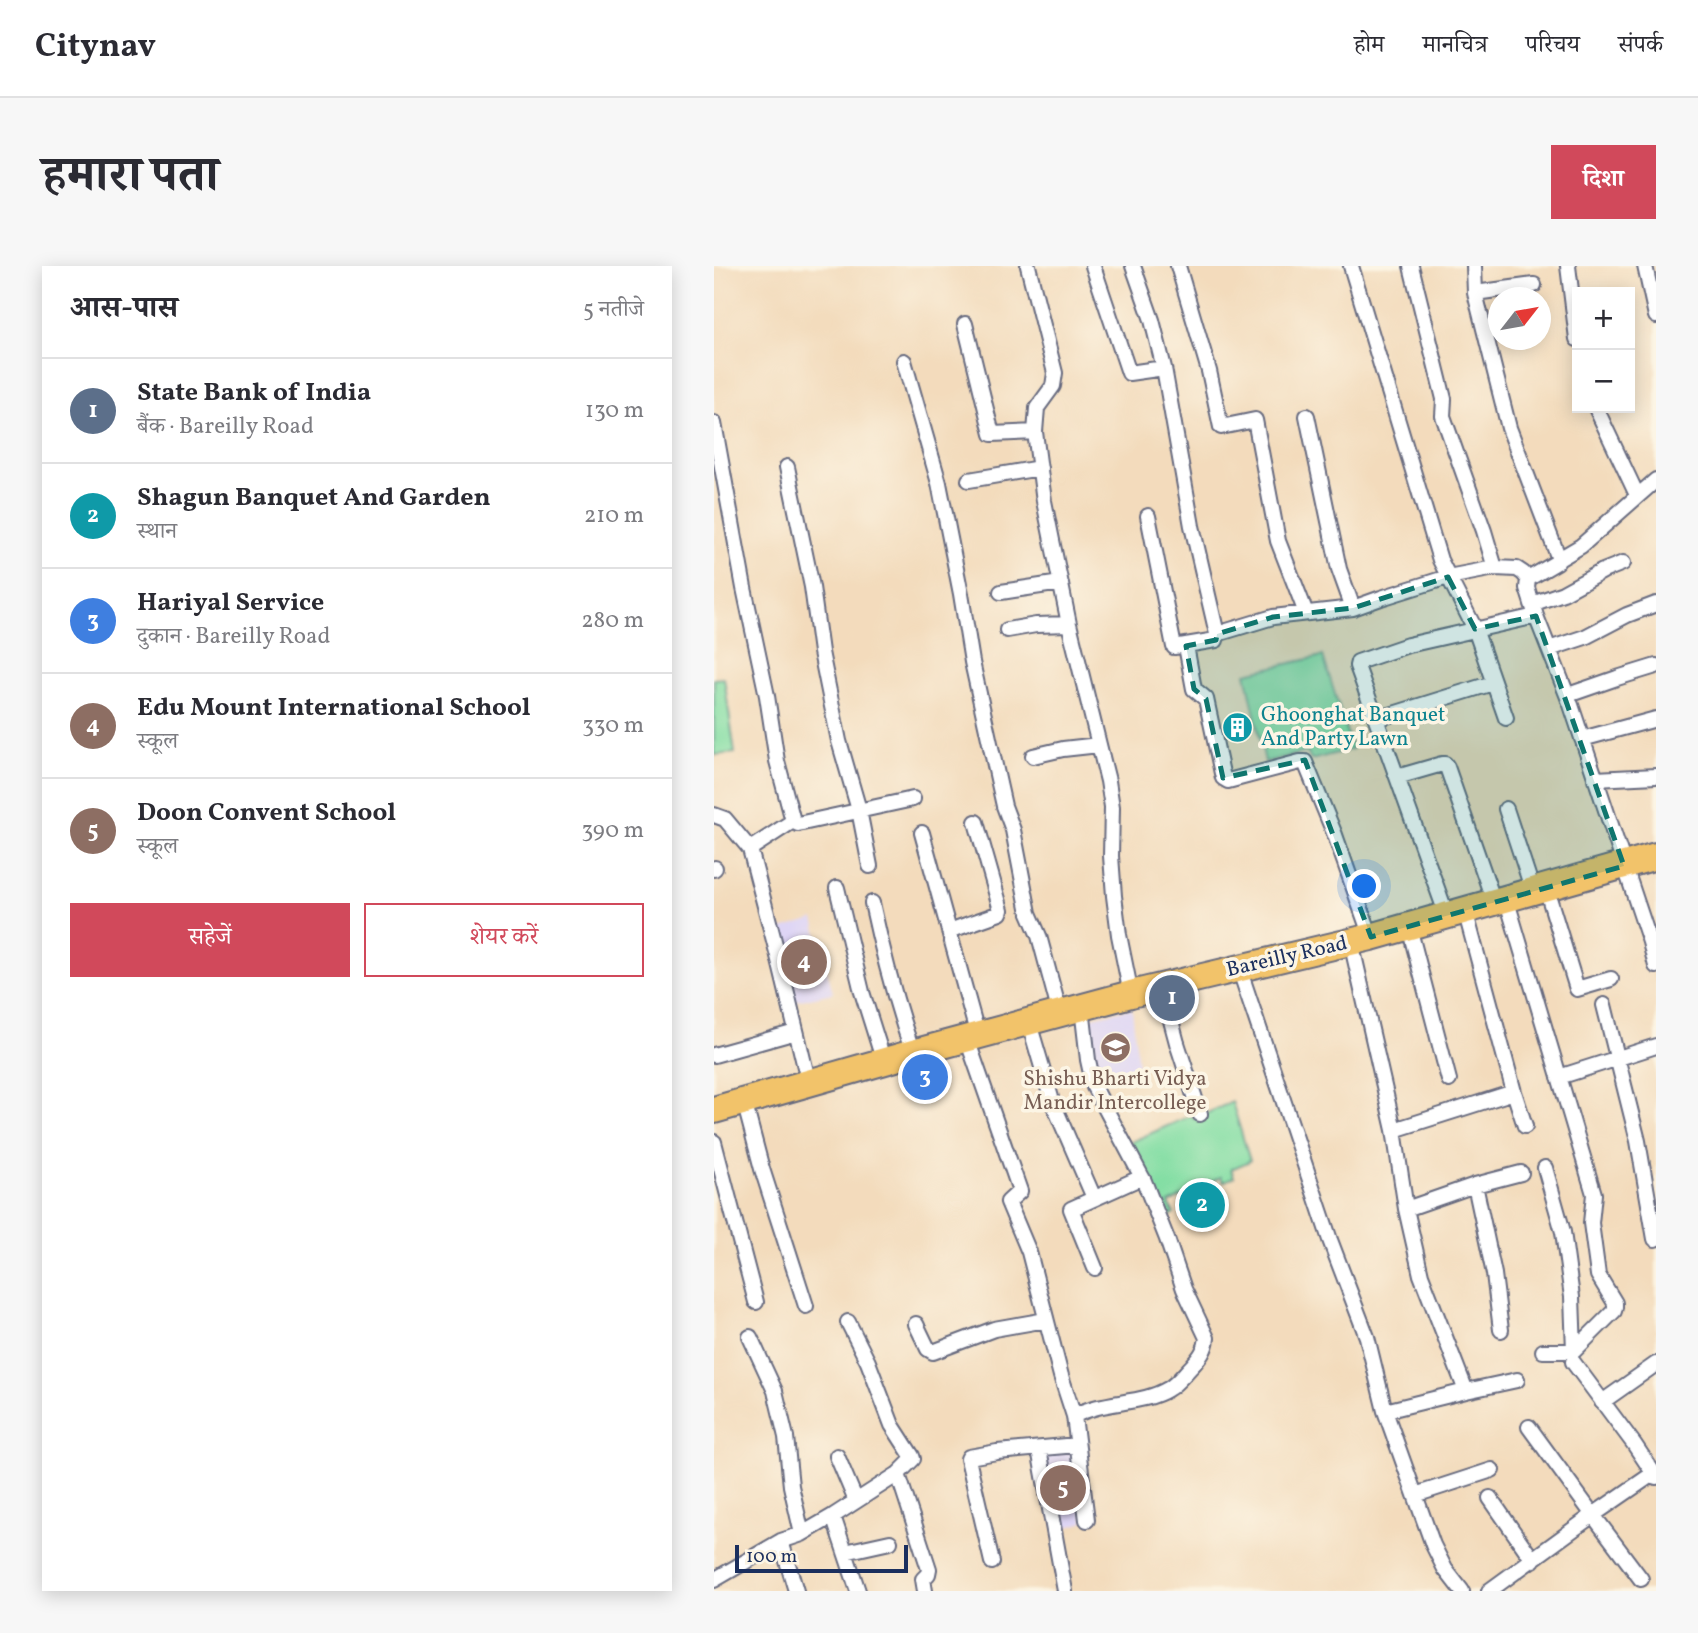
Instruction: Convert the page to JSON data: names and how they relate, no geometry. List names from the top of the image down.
{
  "streets": {
    "highway": ["Bareilly Road"]
  },
  "places": {
    "building": ["Ghoonghat Banquet And Party Lawn"],
    "school or university": ["Shishu Bharti Vidya Mandir Intercollege"]
  },
  "scale_bar": "100 m",
  "north": "top right",
  "page": {
    "header": "Citynav",
    "nav": [
      "होम",
      "मानचित्र",
      "परिचय",
      "संपर्क"
    ],
    "title": "हमारा पता",
    "buttons": [
      "दिशा",
      ["सहेजें", "शेयर करें"]
    ],
    "heading": ["आस-पास", "5 नतीजे"],
    "map_buttons": ["+", "−"],
    "list": [
      {
        "mark": "1",
        "name": "State Bank of India",
        "note": "बैंक · Bareilly Road",
        "value": "130 m"
      },
      {
        "mark": "2",
        "name": "Shagun Banquet And Garden",
        "note": "स्थान",
        "value": "210 m"
      },
      {
        "mark": "3",
        "name": "Hariyal Service",
        "note": "दुकान · Bareilly Road",
        "value": "280 m"
      },
      {
        "mark": "4",
        "name": "Edu Mount International School",
        "note": "स्कूल",
        "value": "330 m"
      },
      {
        "mark": "5",
        "name": "Doon Convent School",
        "note": "स्कूल",
        "value": "390 m"
      }
    ],
    "pins": [
      "4",
      "1",
      "3",
      "2",
      "5"
    ],
    "scale": "100 m"
  }
}
